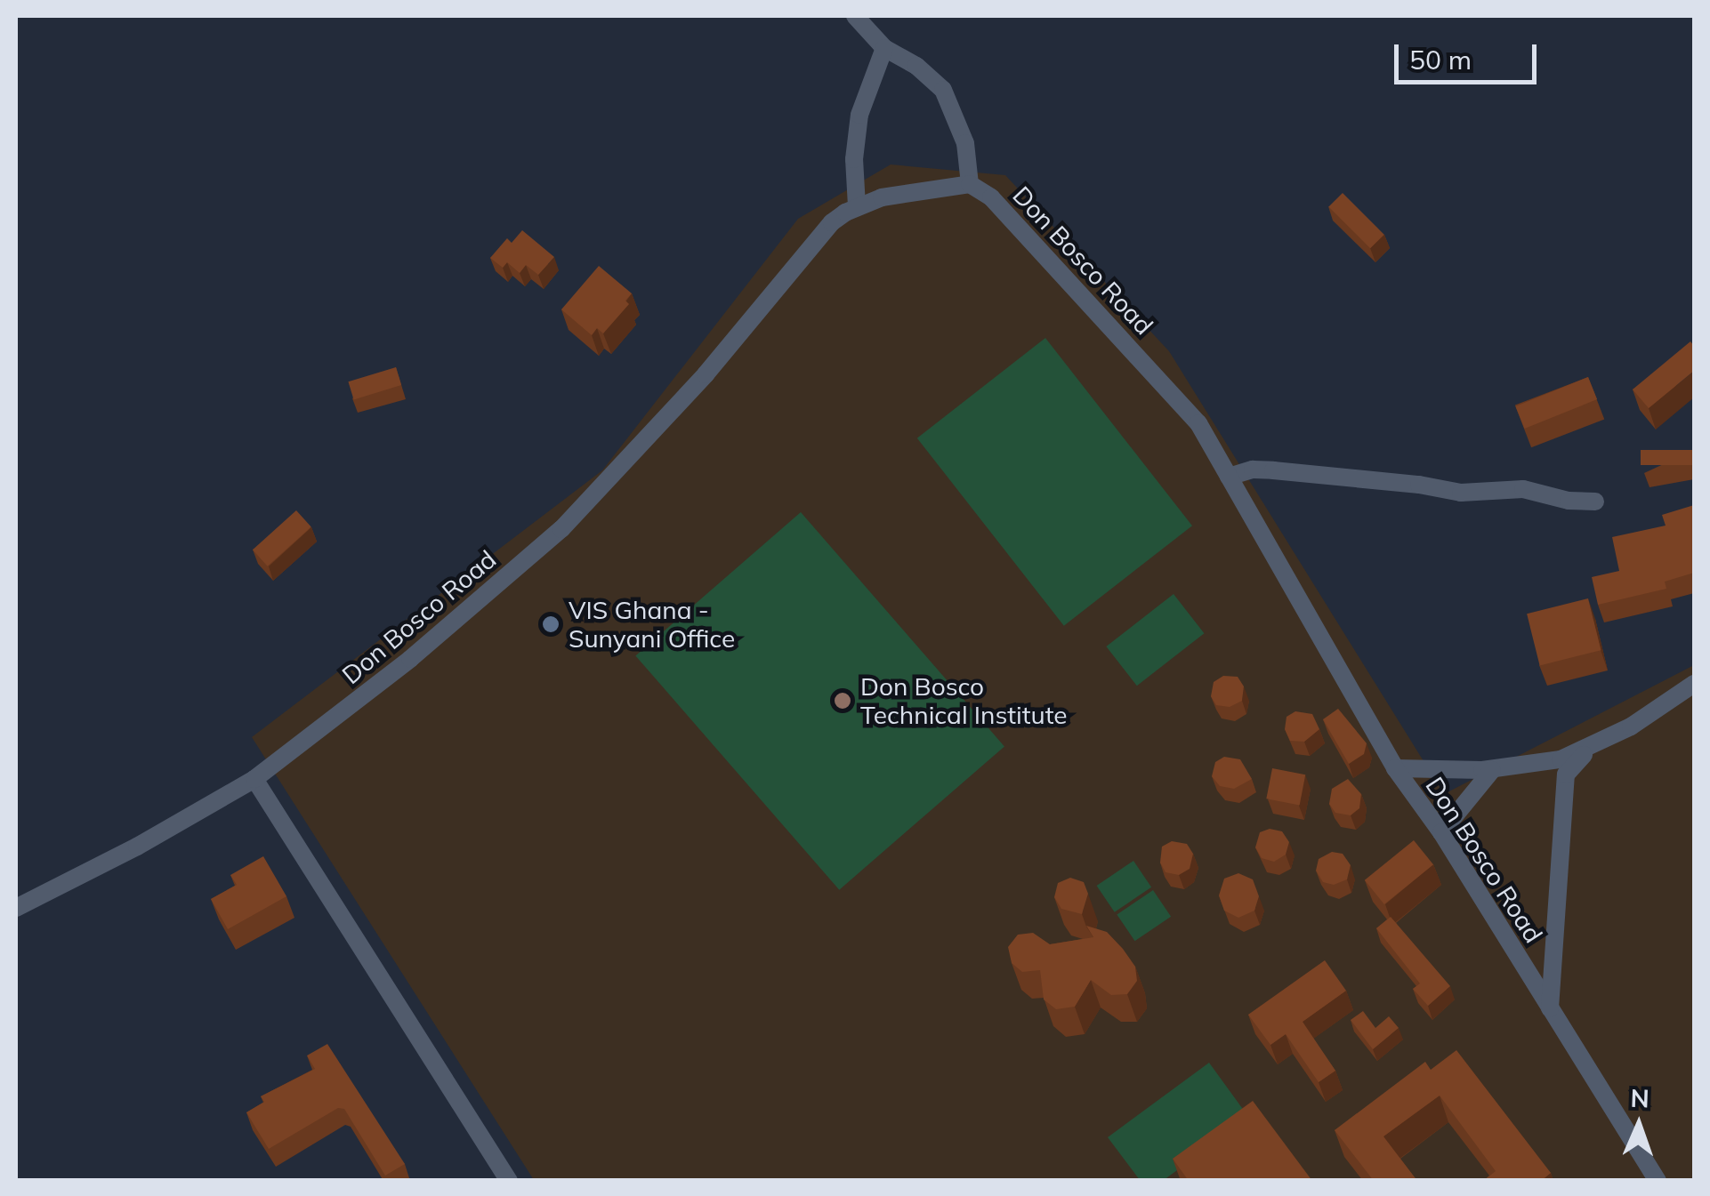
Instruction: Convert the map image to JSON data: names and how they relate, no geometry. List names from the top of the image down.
{
  "streets": {
    "street": ["Don Bosco Road"]
  },
  "places": ["VIS Ghana - Sunyani Office", "Don Bosco Technical Institute"],
  "scale_bar": "50 m",
  "north": "top"
}
